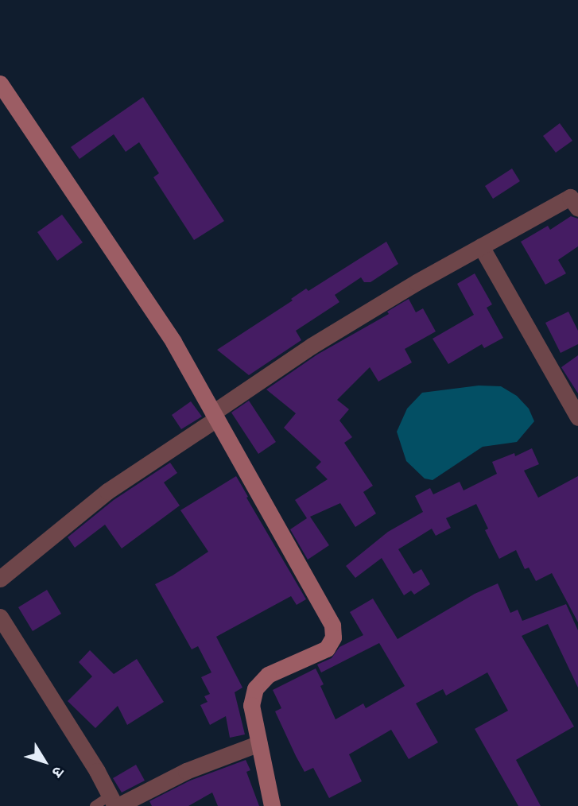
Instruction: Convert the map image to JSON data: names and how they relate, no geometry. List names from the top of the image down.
{
  "north": "bottom right"
}
